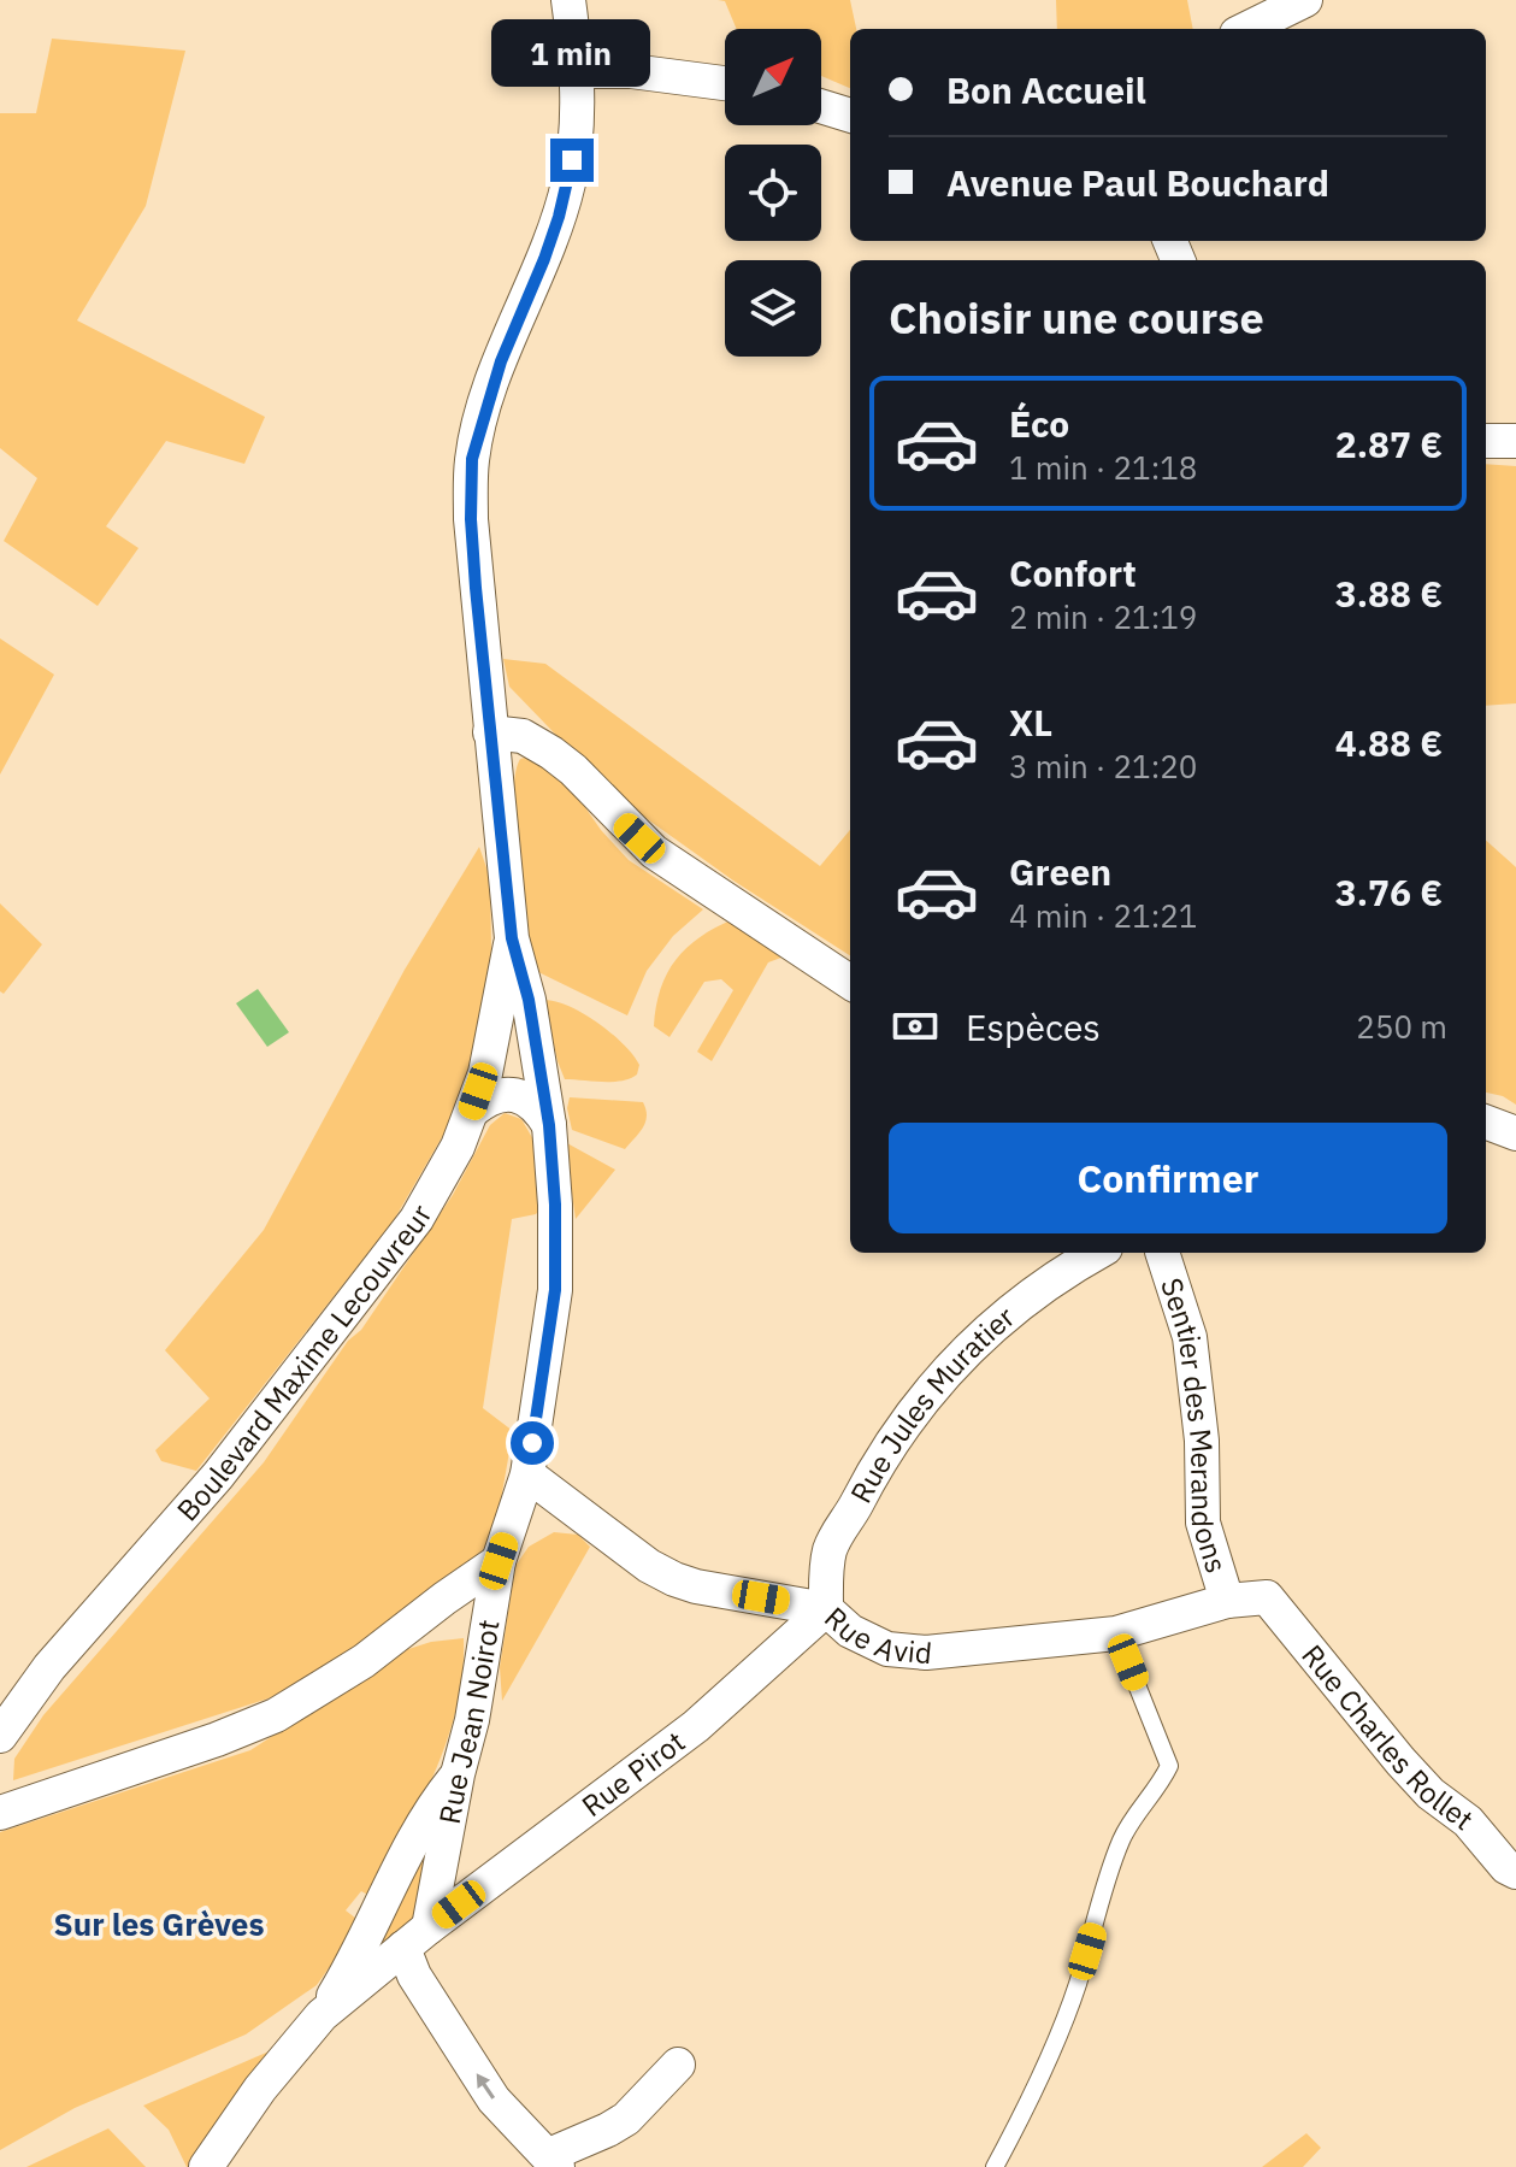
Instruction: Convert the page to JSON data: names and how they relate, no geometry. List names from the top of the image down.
{
  "streets": {
    "street": [
      "Boulevard Maxime Lecouvreur",
      "Rue Jules Muratier",
      "Sentier des Merandons",
      "Rue Avid",
      "Rue Jean Noirot",
      "Rue Charles Rollet",
      "Rue Pirot"
    ]
  },
  "crossings": [
    ["Boulevard Maxime Lecouvreur", "Rue Jean Noirot"],
    ["Rue Jules Muratier", "Rue Avid"],
    ["Rue Jules Muratier", "Rue Pirot"],
    ["Sentier des Merandons", "Rue Avid"],
    ["Rue Avid", "Rue Jean Noirot"],
    ["Rue Avid", "Rue Charles Rollet"],
    ["Rue Avid", "Rue Pirot"],
    ["Rue Jean Noirot", "Rue Pirot"]
  ],
  "districts": ["Sur les Grèves"],
  "north": "top right",
  "page": {
    "bubble": "1 min",
    "banner": ["Bon Accueil", "Avenue Paul Bouchard"],
    "heading": "Choisir une course",
    "list": [
      {
        "name": "Éco",
        "note": "1 min · 21:18",
        "value": "2.87 €"
      },
      {
        "name": "Confort",
        "note": "2 min · 21:19",
        "value": "3.88 €"
      },
      {
        "name": "XL",
        "note": "3 min · 21:20",
        "value": "4.88 €"
      },
      {
        "name": "Green",
        "note": "4 min · 21:21",
        "value": "3.76 €"
      }
    ],
    "pay": ["Espèces", "250 m"],
    "buttons": "Confirmer"
  }
}
